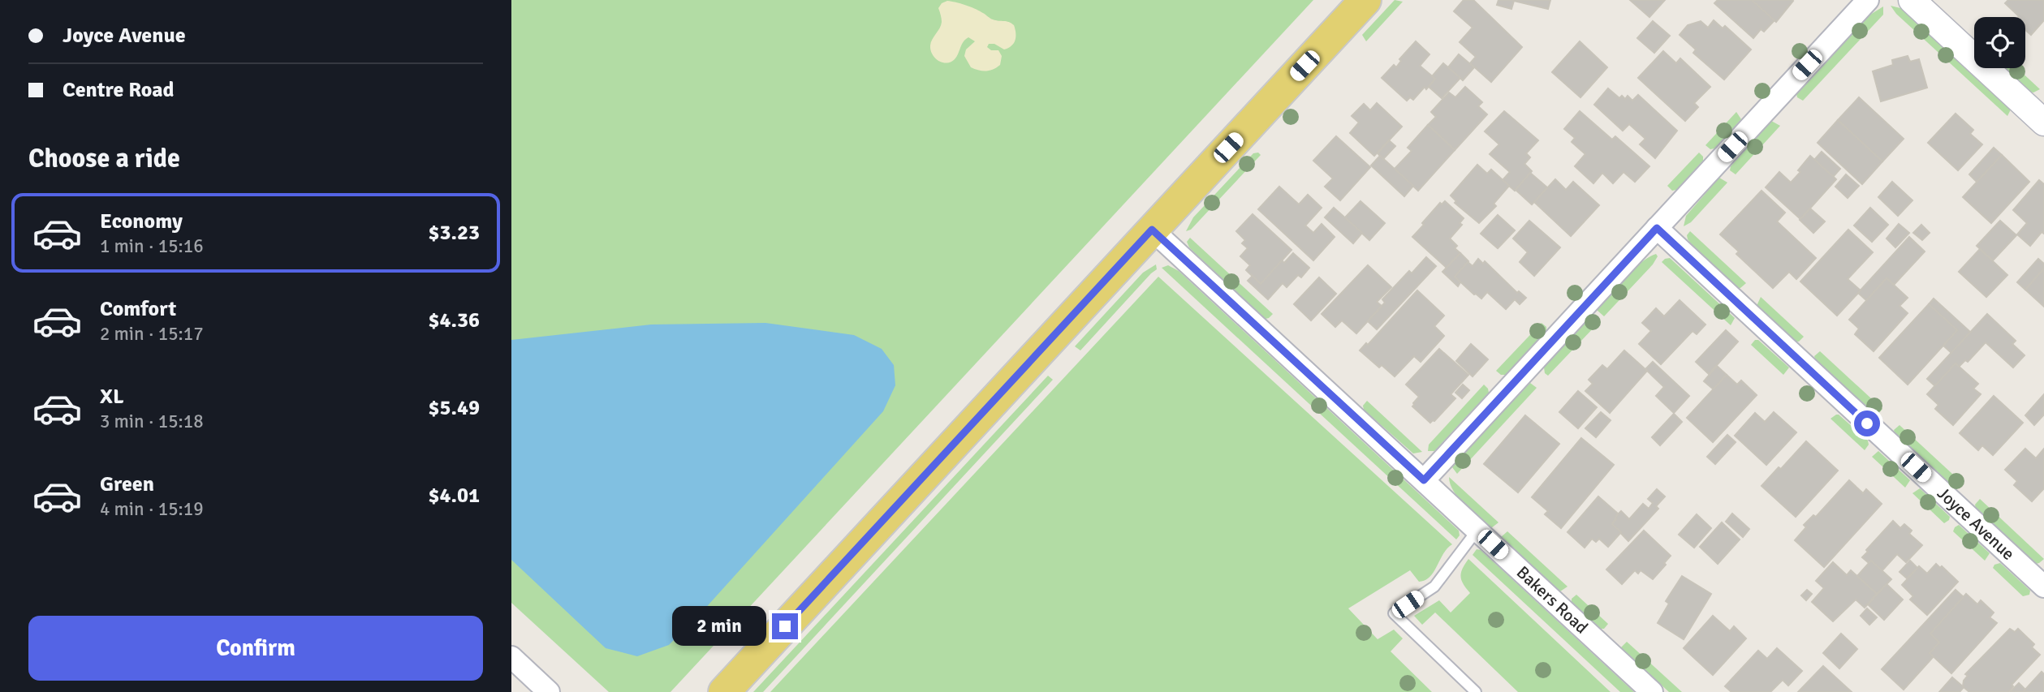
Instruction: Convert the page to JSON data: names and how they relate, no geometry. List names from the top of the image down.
{
  "streets": {
    "street": ["Joyce Avenue", "Bakers Road"]
  },
  "page": {
    "banner": ["Joyce Avenue", "Centre Road"],
    "heading": "Choose a ride",
    "list": [
      {
        "name": "Economy",
        "note": "1 min · 15:16",
        "value": "$3.23"
      },
      {
        "name": "Comfort",
        "note": "2 min · 15:17",
        "value": "$4.36"
      },
      {
        "name": "XL",
        "note": "3 min · 15:18",
        "value": "$5.49"
      },
      {
        "name": "Green",
        "note": "4 min · 15:19",
        "value": "$4.01"
      }
    ],
    "buttons": "Confirm",
    "bubble": "2 min"
  }
}
